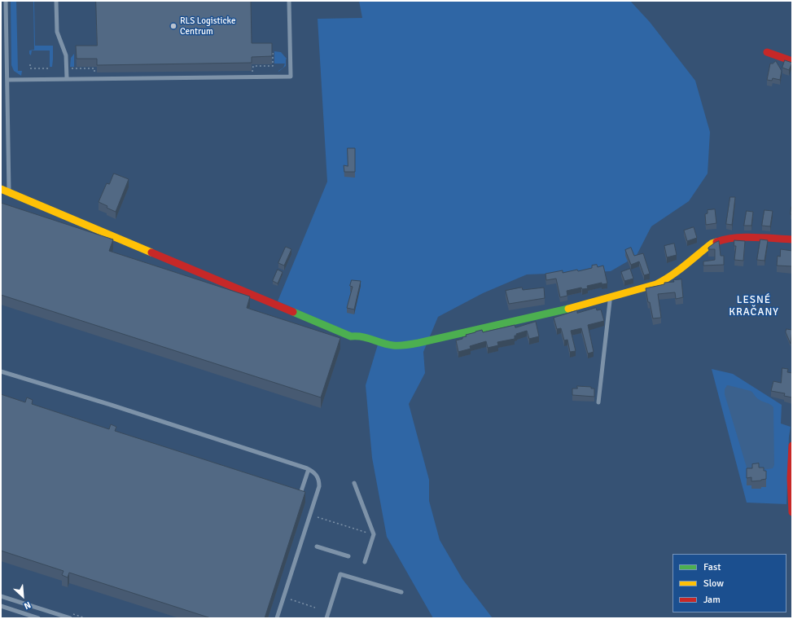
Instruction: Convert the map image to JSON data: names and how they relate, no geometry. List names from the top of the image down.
{
  "districts": ["LESNÉ KRAČANY"],
  "places": ["RLS Logisticke Centrum"],
  "legend": ["Fast", "Slow", "Jam"],
  "north": "bottom right"
}
